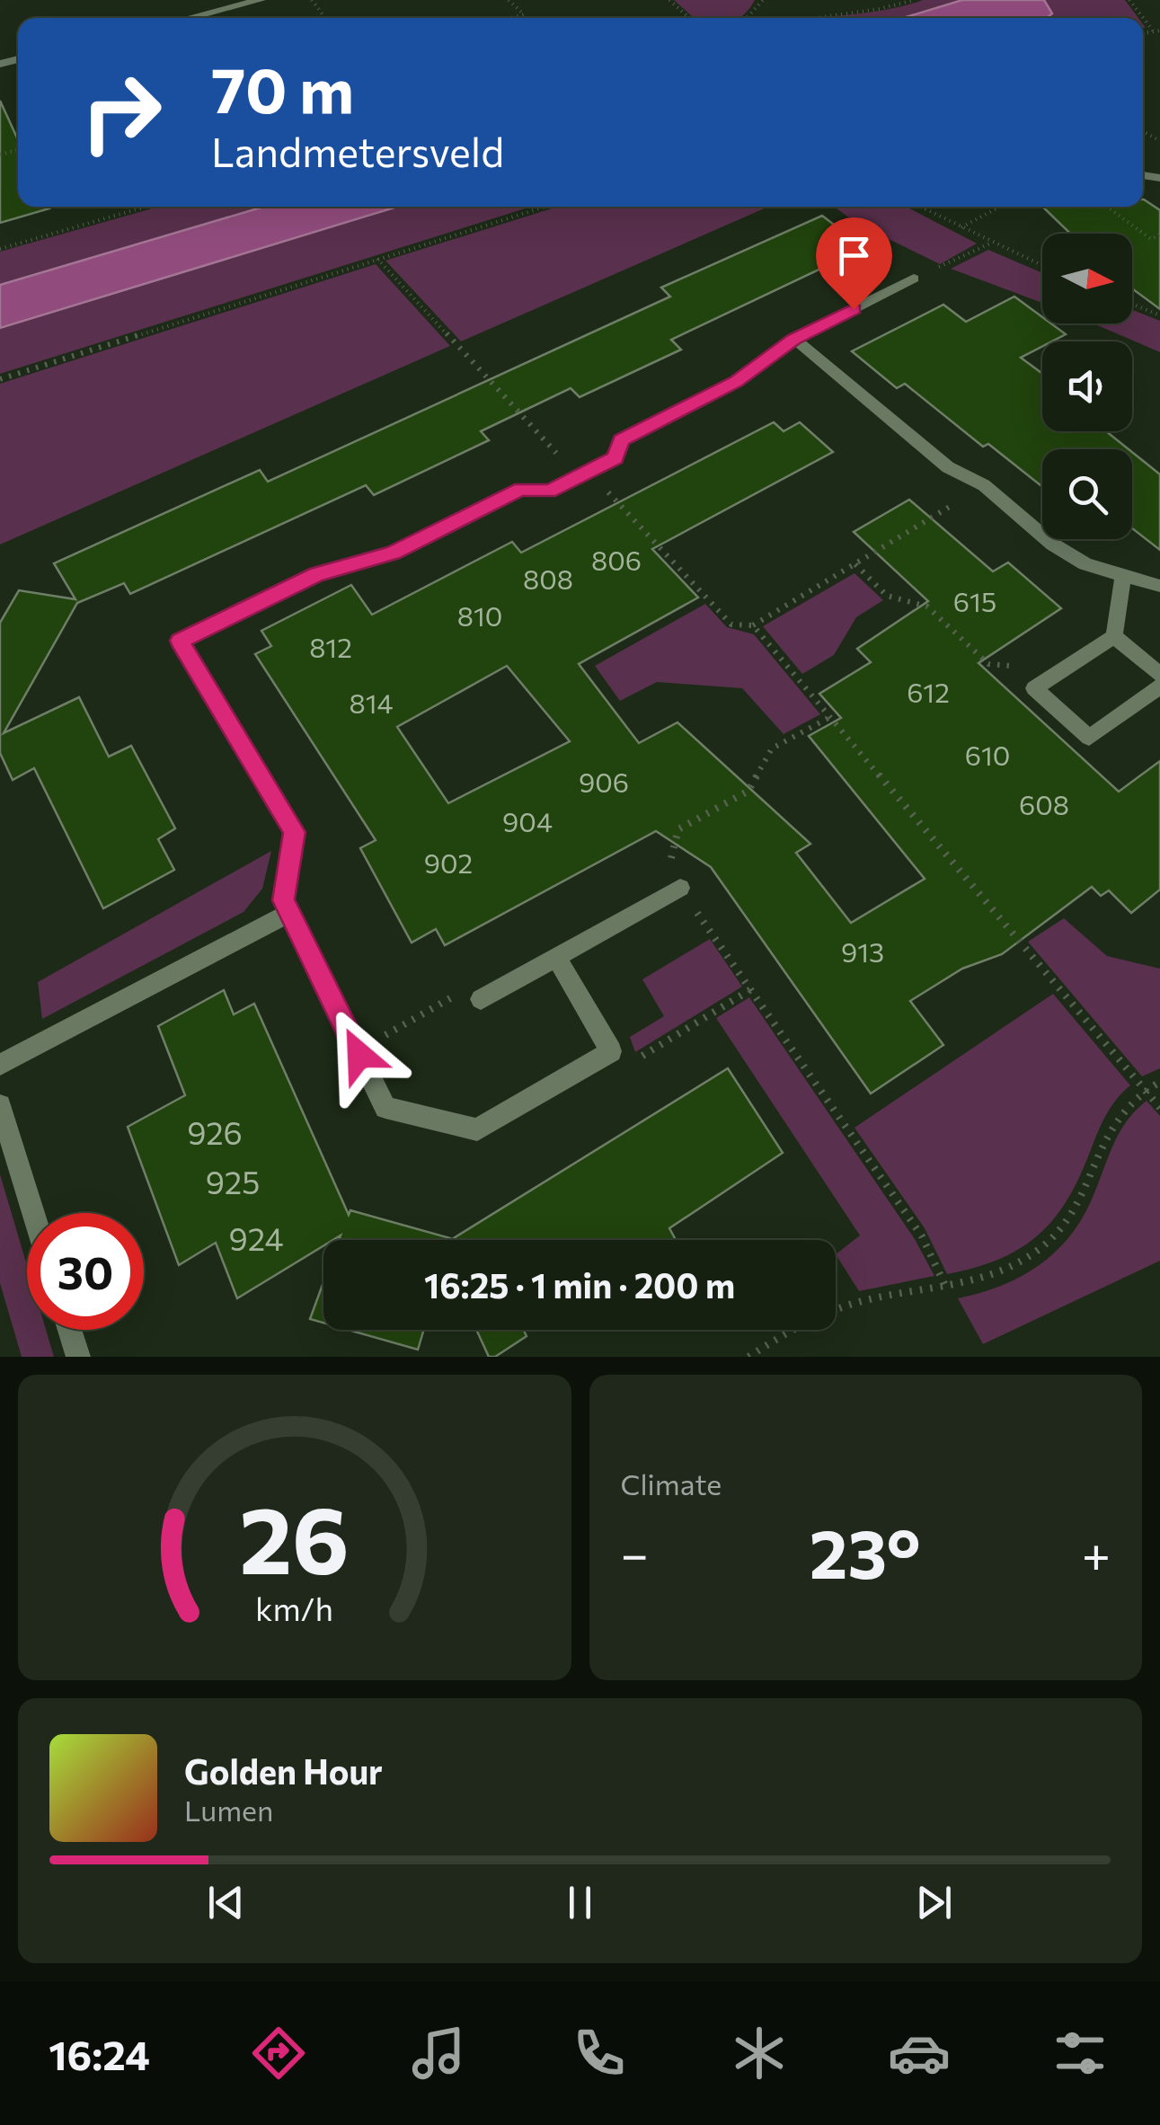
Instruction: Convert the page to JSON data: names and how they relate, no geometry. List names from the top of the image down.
{
  "house_numbers": [
    "806",
    "808",
    "615",
    "810",
    "812",
    "612",
    "814",
    "610",
    "906",
    "608",
    "904",
    "902",
    "913",
    "926",
    "925",
    "924"
  ],
  "north": "right",
  "page": {
    "turn": ["70 m", "Landmetersveld"],
    "limit": "30",
    "trip": "16:25 · 1 min · 200 m",
    "tile": "Climate",
    "heat": ["−", "23°", "+"],
    "song": ["Golden Hour", "Lumen"],
    "tabs": "16:24",
    "gauge": ["26", "km/h"]
  }
}
